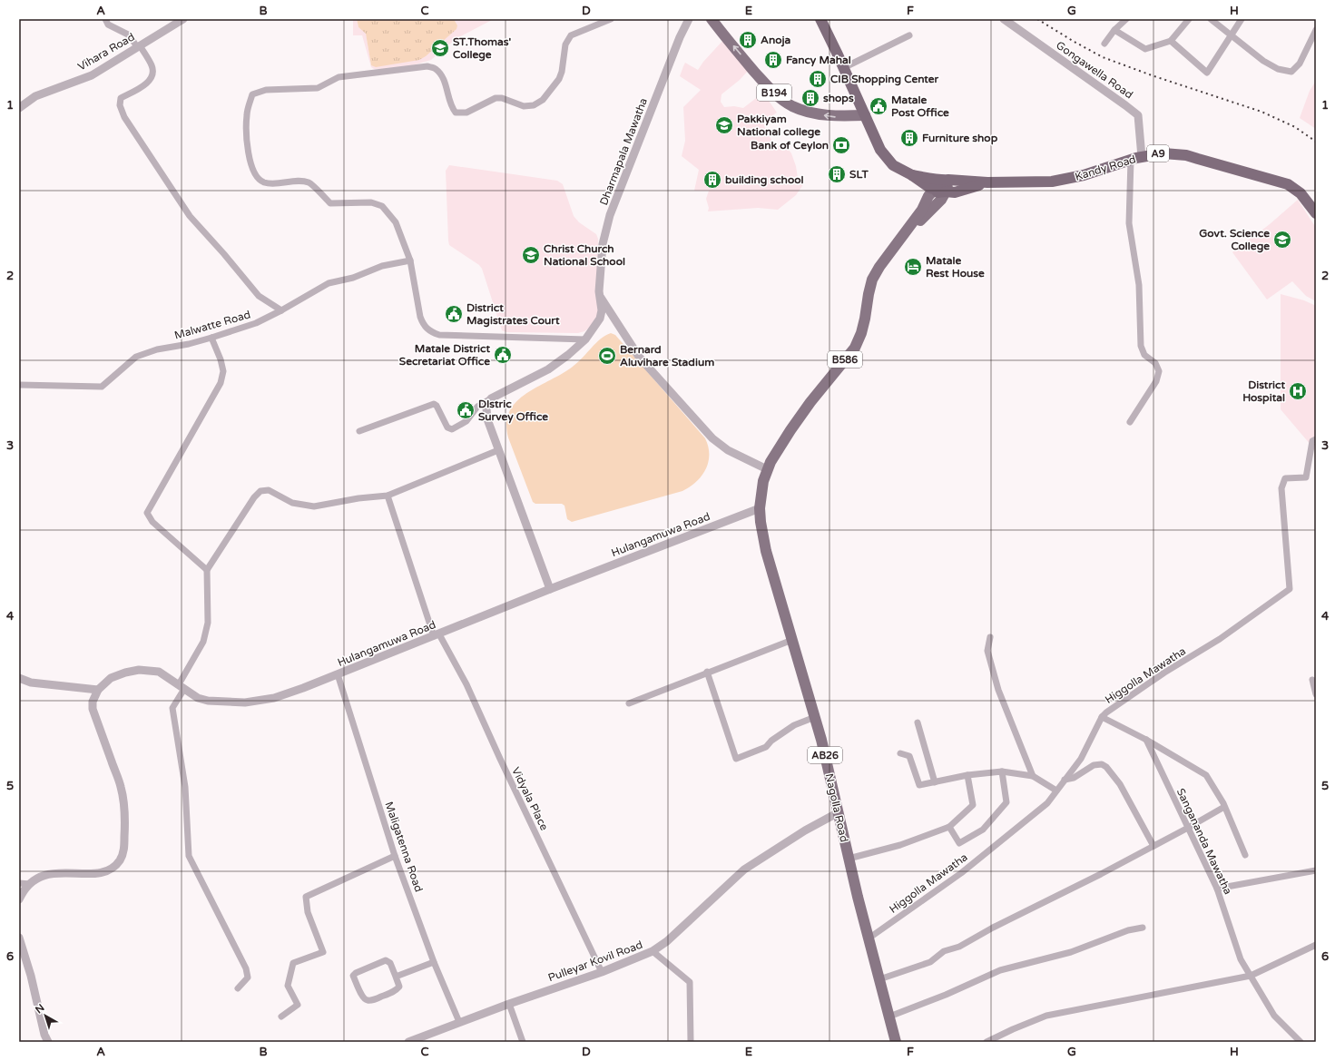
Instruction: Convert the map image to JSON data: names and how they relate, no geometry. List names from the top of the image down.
{
  "streets": {
    "highway": ["A9", "Kandy Road"],
    "main road": [
      "B194",
      "B586",
      "AB26",
      "Nagolla Road"
    ],
    "street": [
      "Vihara Road",
      "Gongawella Road",
      "Dharmapala Mawatha",
      "Malwatte Road",
      "Hulangamuwa Road",
      "Higgolla Mawatha",
      "Vidyala Place",
      "Sangananda Mawatha",
      "Maligatenna Road",
      "Pulleyar Kovil Road"
    ]
  },
  "crossings": [
    ["Gongawella Road", "Kandy Road"],
    ["B194", "A9"],
    ["B194", "Kandy Road"],
    ["A9", "Kandy Road"],
    ["Kandy Road", "B586"],
    ["B586", "Nagolla Road"],
    ["Hulangamuwa Road", "Vidyala Place"],
    ["Hulangamuwa Road", "Nagolla Road"],
    ["Hulangamuwa Road", "Maligatenna Road"],
    ["Higgolla Mawatha", "Nagolla Road"],
    ["Vidyala Place", "Pulleyar Kovil Road"],
    ["Nagolla Road", "Pulleyar Kovil Road"],
    ["Maligatenna Road", "Pulleyar Kovil Road"]
  ],
  "places": {
    "building": [
      "Anoja",
      "Fancy Mahal",
      "CIB Shopping Center",
      "shops",
      "Furniture shop",
      "SLT",
      "building school"
    ],
    "school or university": [
      "ST.Thomas' College",
      "Pakkiyam National college",
      "Govt. Science College",
      "Christ Church National School"
    ],
    "public building": [
      "Matale Post Office",
      "District Magistrates Court",
      "Matale District Secretariat Office",
      "DIstric Survey Office"
    ],
    "bank": ["Bank of Ceylon"],
    "hotel": ["Matale Rest House"],
    "sports": ["Bernard Aluvihare Stadium"],
    "hospital": ["District Hospital"]
  },
  "north": "top left",
  "grid": {
    "columns": [
      "A",
      "B",
      "C",
      "D",
      "E",
      "F",
      "G",
      "H"
    ],
    "rows": [
      "1",
      "2",
      "3",
      "4",
      "5",
      "6"
    ]
  }
}
